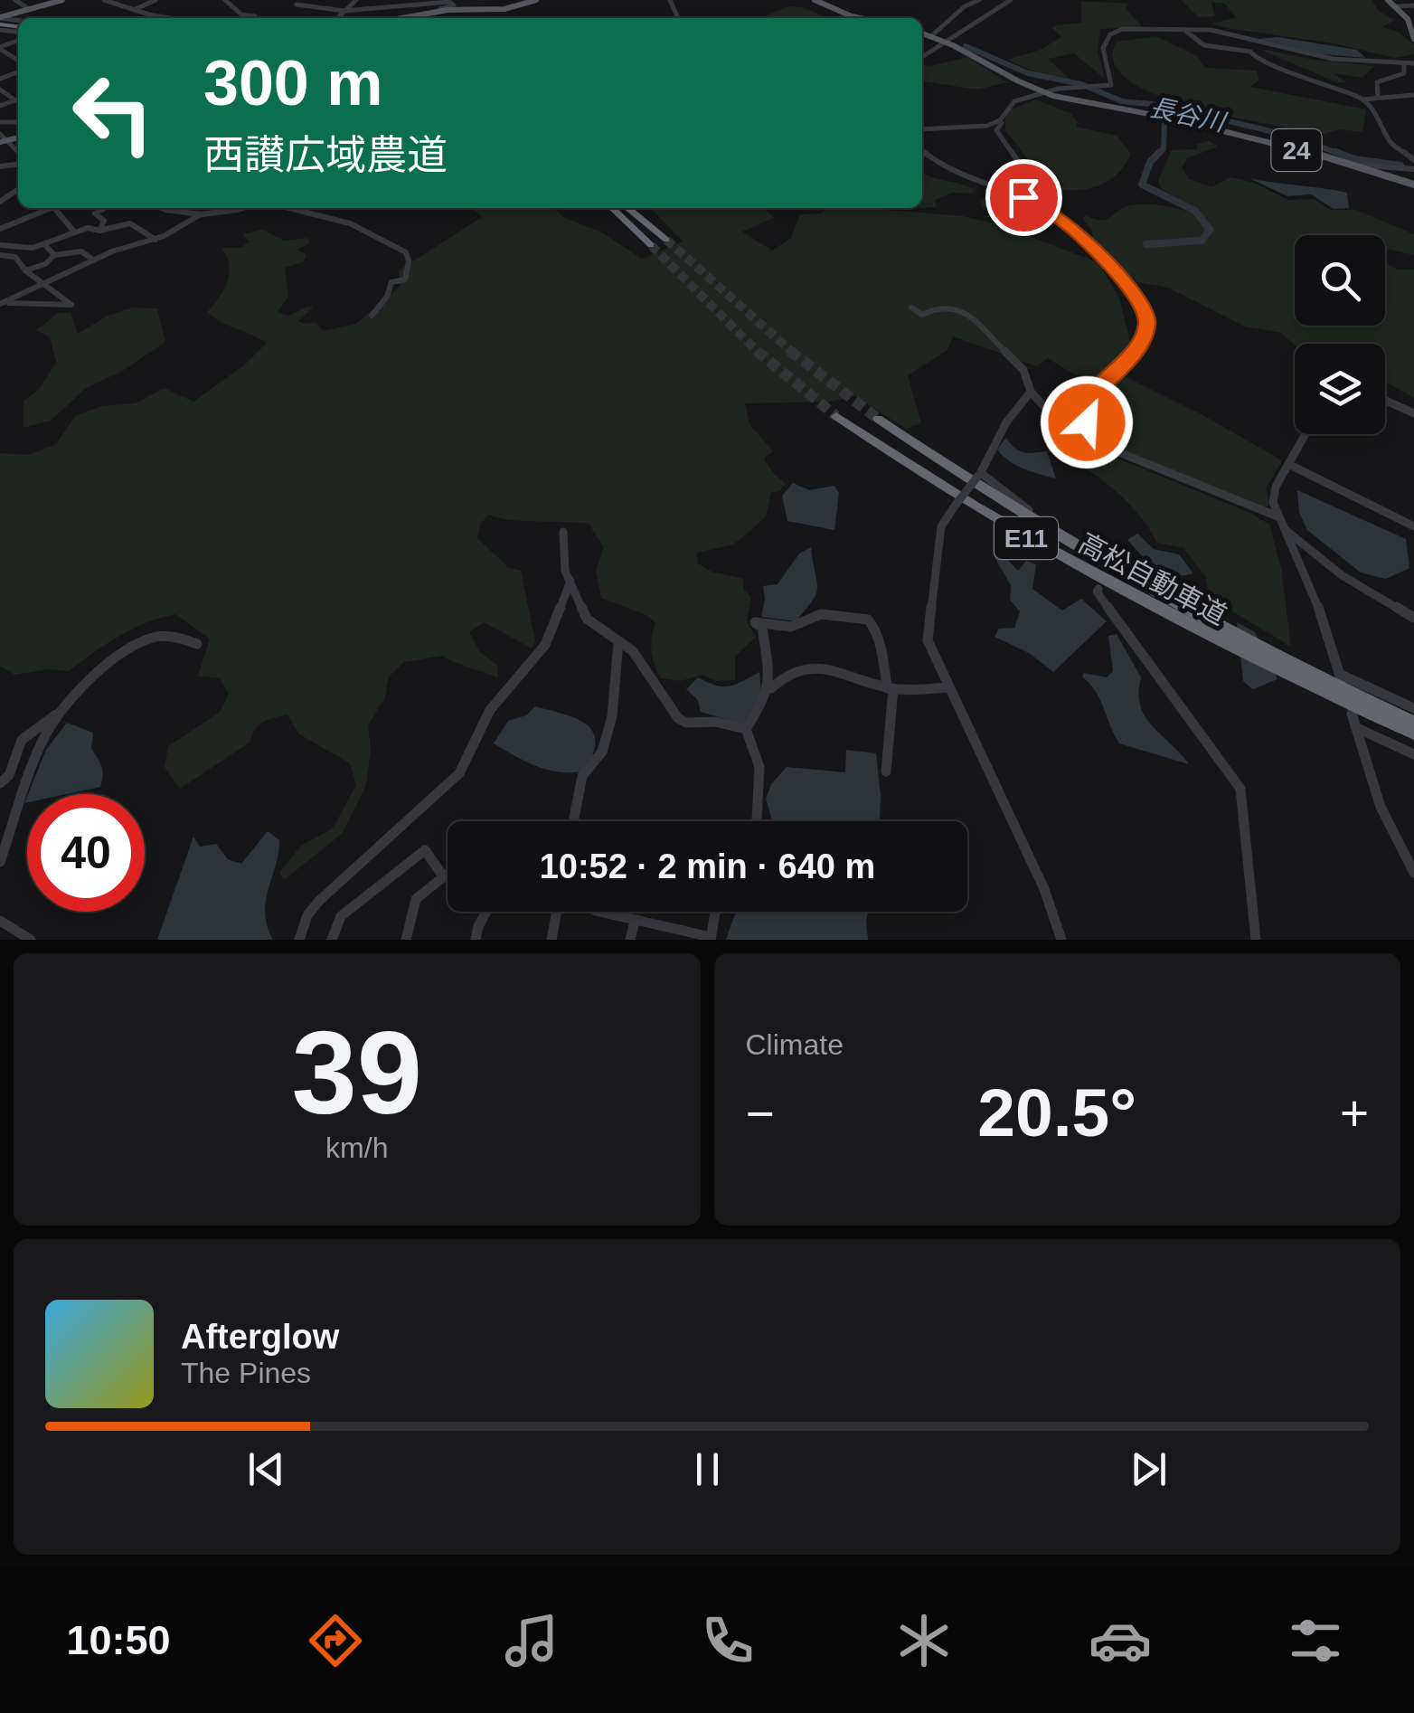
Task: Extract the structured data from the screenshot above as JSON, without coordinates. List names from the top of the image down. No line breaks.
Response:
{"streets":{"highway":["E11","高松自動車道"],"main road":["24"]},"water":["長谷川"],"page":{"turn":["300 m","西讃広域農道"],"limit":"40","trip":"10:52 · 2 min · 640 m","tile":[["39","km/h"],"Climate"],"heat":["−","20.5°","+"],"song":["Afterglow","The Pines"],"tabs":"10:50"}}
